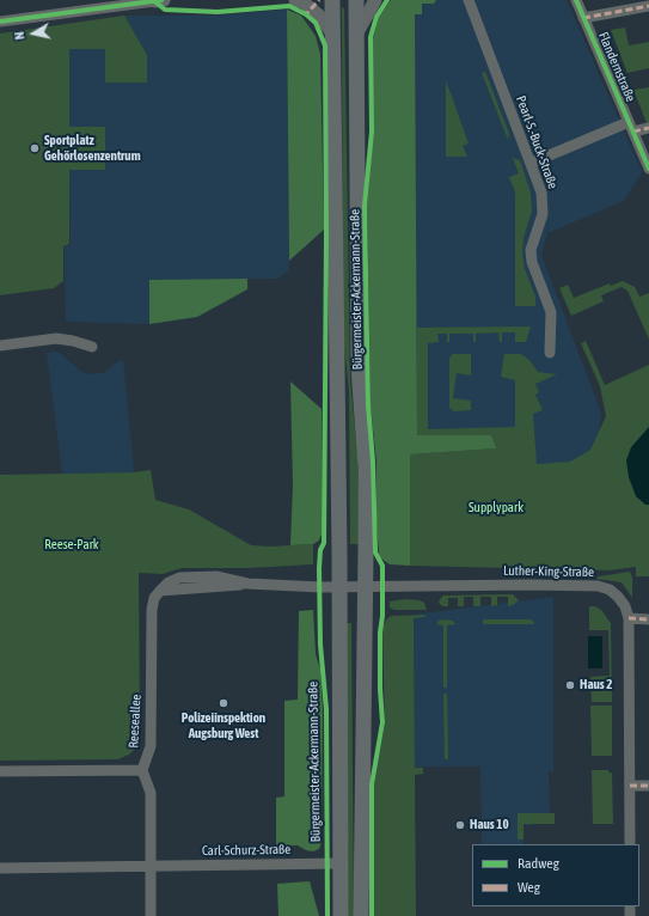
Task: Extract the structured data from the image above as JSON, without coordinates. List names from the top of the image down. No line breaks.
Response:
{"streets":{"main road":["Bürgermeister-Ackermann-Straße"],"street":["Flandernstraße","Pearl-S.-Buck-Straße","Luther-King-Straße","Reeseallee","Carl-Schurz-Straße"]},"crossings":[["Bürgermeister-Ackermann-Straße","Luther-King-Straße"],["Bürgermeister-Ackermann-Straße","Reeseallee"],["Bürgermeister-Ackermann-Straße","Carl-Schurz-Straße"],["Luther-King-Straße","Reeseallee"]],"parks":["Supplypark","Reese-Park"],"places":["Sportplatz Gehörlosenzentrum","Haus 2","Polizeiinspektion Augsburg West","Haus 10"],"legend":["Radweg","Weg"],"north":"left"}
